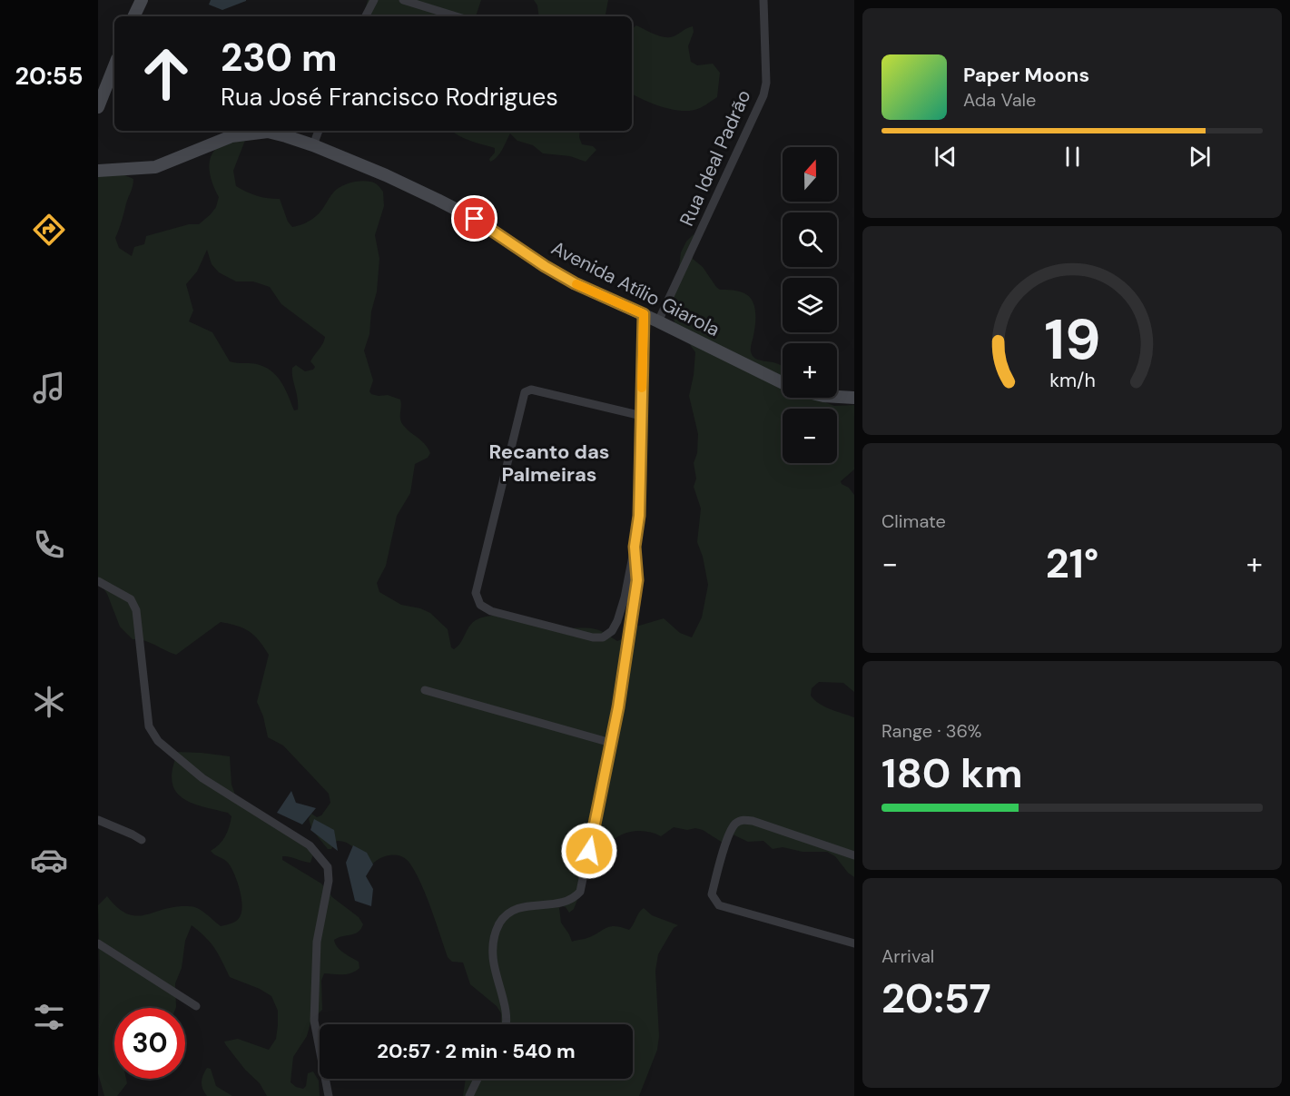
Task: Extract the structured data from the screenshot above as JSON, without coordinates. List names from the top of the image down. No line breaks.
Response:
{"streets":{"street":["Rua Ideal Padrão","Avenida Atílio Giarola"]},"crossings":[["Rua Ideal Padrão","Avenida Atílio Giarola"]],"districts":["Recanto das Palmeiras"],"north":"top","page":{"tabs":"20:55","turn":["230 m","Rua José Francisco Rodrigues"],"song":["Paper Moons","Ada Vale"],"map_buttons":["+","−"],"tile":["Climate",["Range · 36%","180 km"],["Arrival","20:57"]],"heat":["−","21°","+"],"limit":"30","trip":"20:57 · 2 min · 540 m","gauge":["19","km/h"]}}
